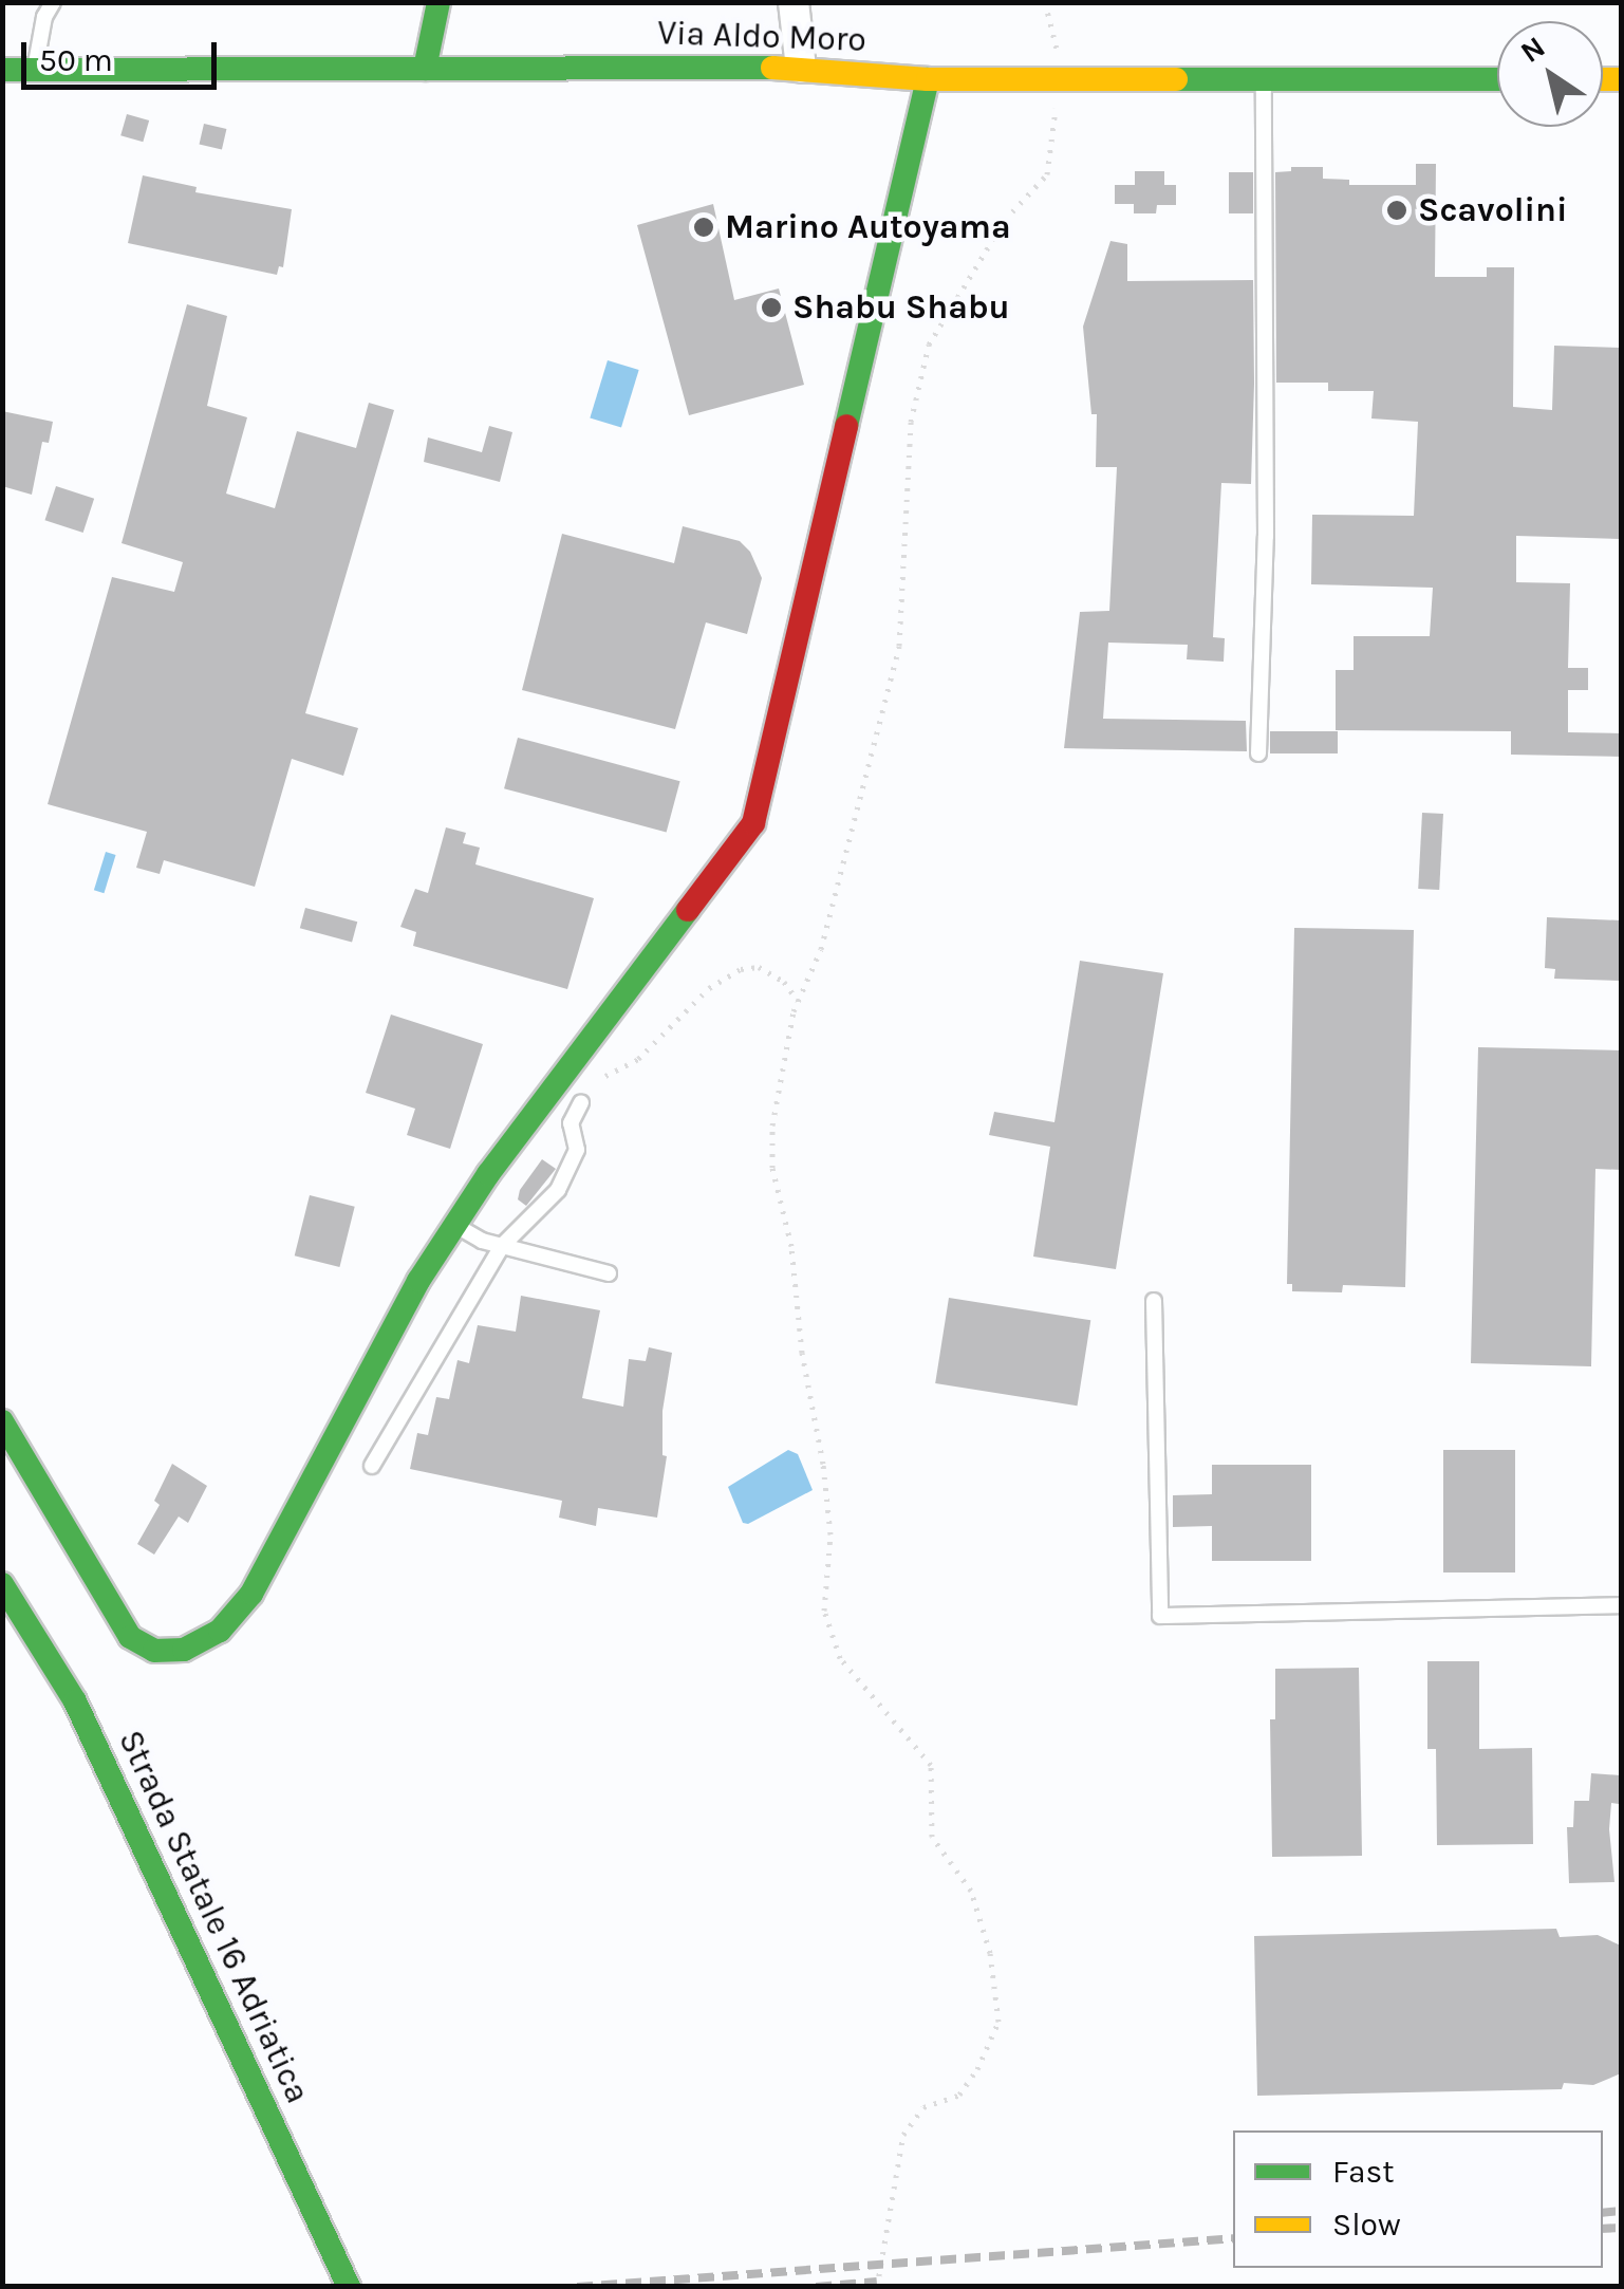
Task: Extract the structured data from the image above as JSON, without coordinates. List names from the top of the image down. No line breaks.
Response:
{"streets":{"main road":["Via Aldo Moro","Strada Statale 16 Adriatica"]},"places":["Scavolini","Marino Autoyama","Shabu Shabu"],"legend":["Fast","Slow"],"scale_bar":"50 m","north":"top left"}
